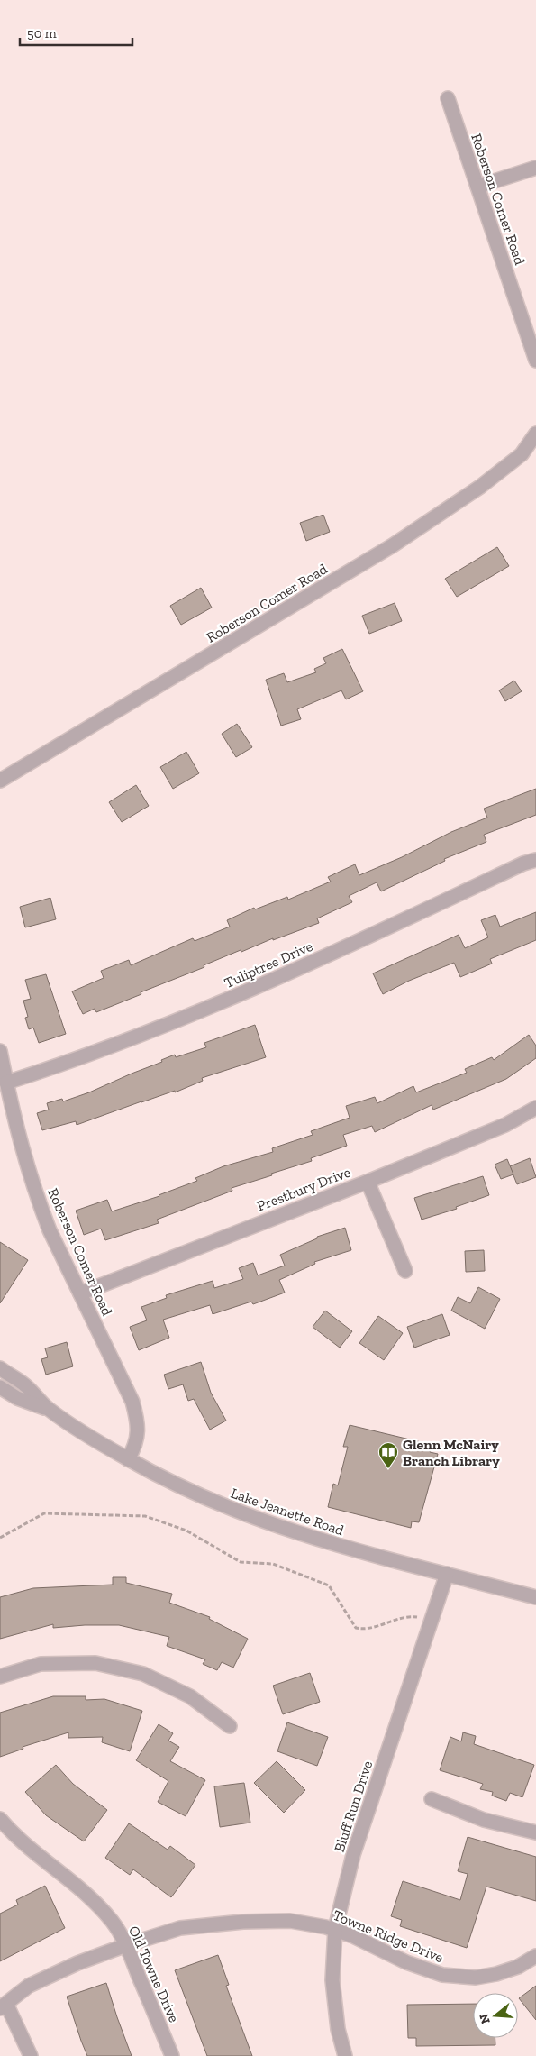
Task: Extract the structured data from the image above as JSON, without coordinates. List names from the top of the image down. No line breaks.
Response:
{"streets":{"street":["Roberson Comer Road","Tuliptree Drive","Prestbury Drive","Lake Jeanette Road","Bluff Run Drive","Towne Ridge Drive","Old Towne Drive"]},"crossings":[["Roberson Comer Road","Tuliptree Drive"],["Roberson Comer Road","Prestbury Drive"],["Roberson Comer Road","Lake Jeanette Road"],["Lake Jeanette Road","Bluff Run Drive"],["Bluff Run Drive","Towne Ridge Drive"],["Towne Ridge Drive","Old Towne Drive"]],"places":{"library":["Glenn McNairy Branch Library"]},"scale_bar":"50 m","north":"left"}
